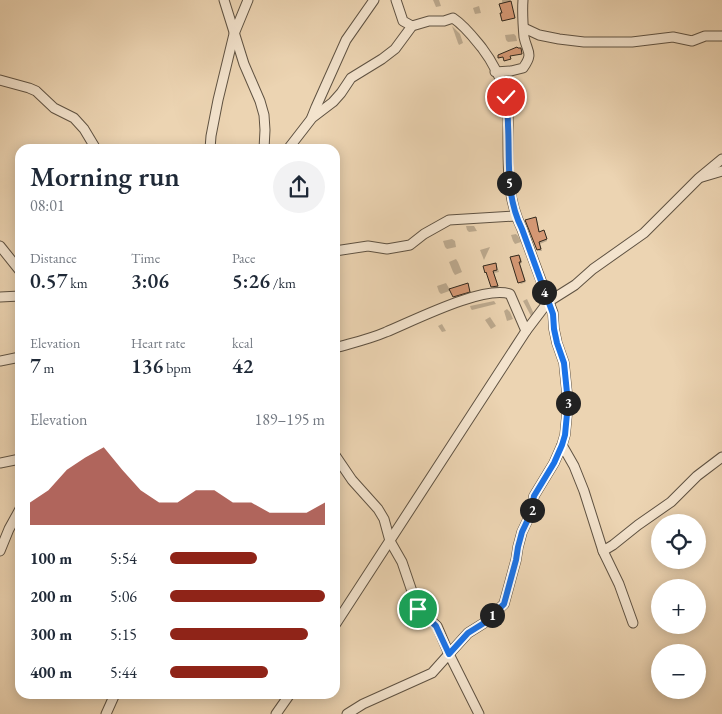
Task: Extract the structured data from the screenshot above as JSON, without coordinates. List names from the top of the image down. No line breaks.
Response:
{"page":{"heading":["Morning run","08:01"],"pins":["5","4","3","2","1"],"stats":[["Distance","0.57 km"],["Time","3:06"],["Pace","5:26 /km"],["Elevation","7 m"],["Heart rate","136 bpm"],["kcal","42"]],"chart":["Elevation","189–195 m"],"map_buttons":["+","−"],"list":[{"name":"100 m","note":"5:54"},{"name":"200 m","note":"5:06"},{"name":"300 m","note":"5:15"},{"name":"400 m","note":"5:44"}]}}
